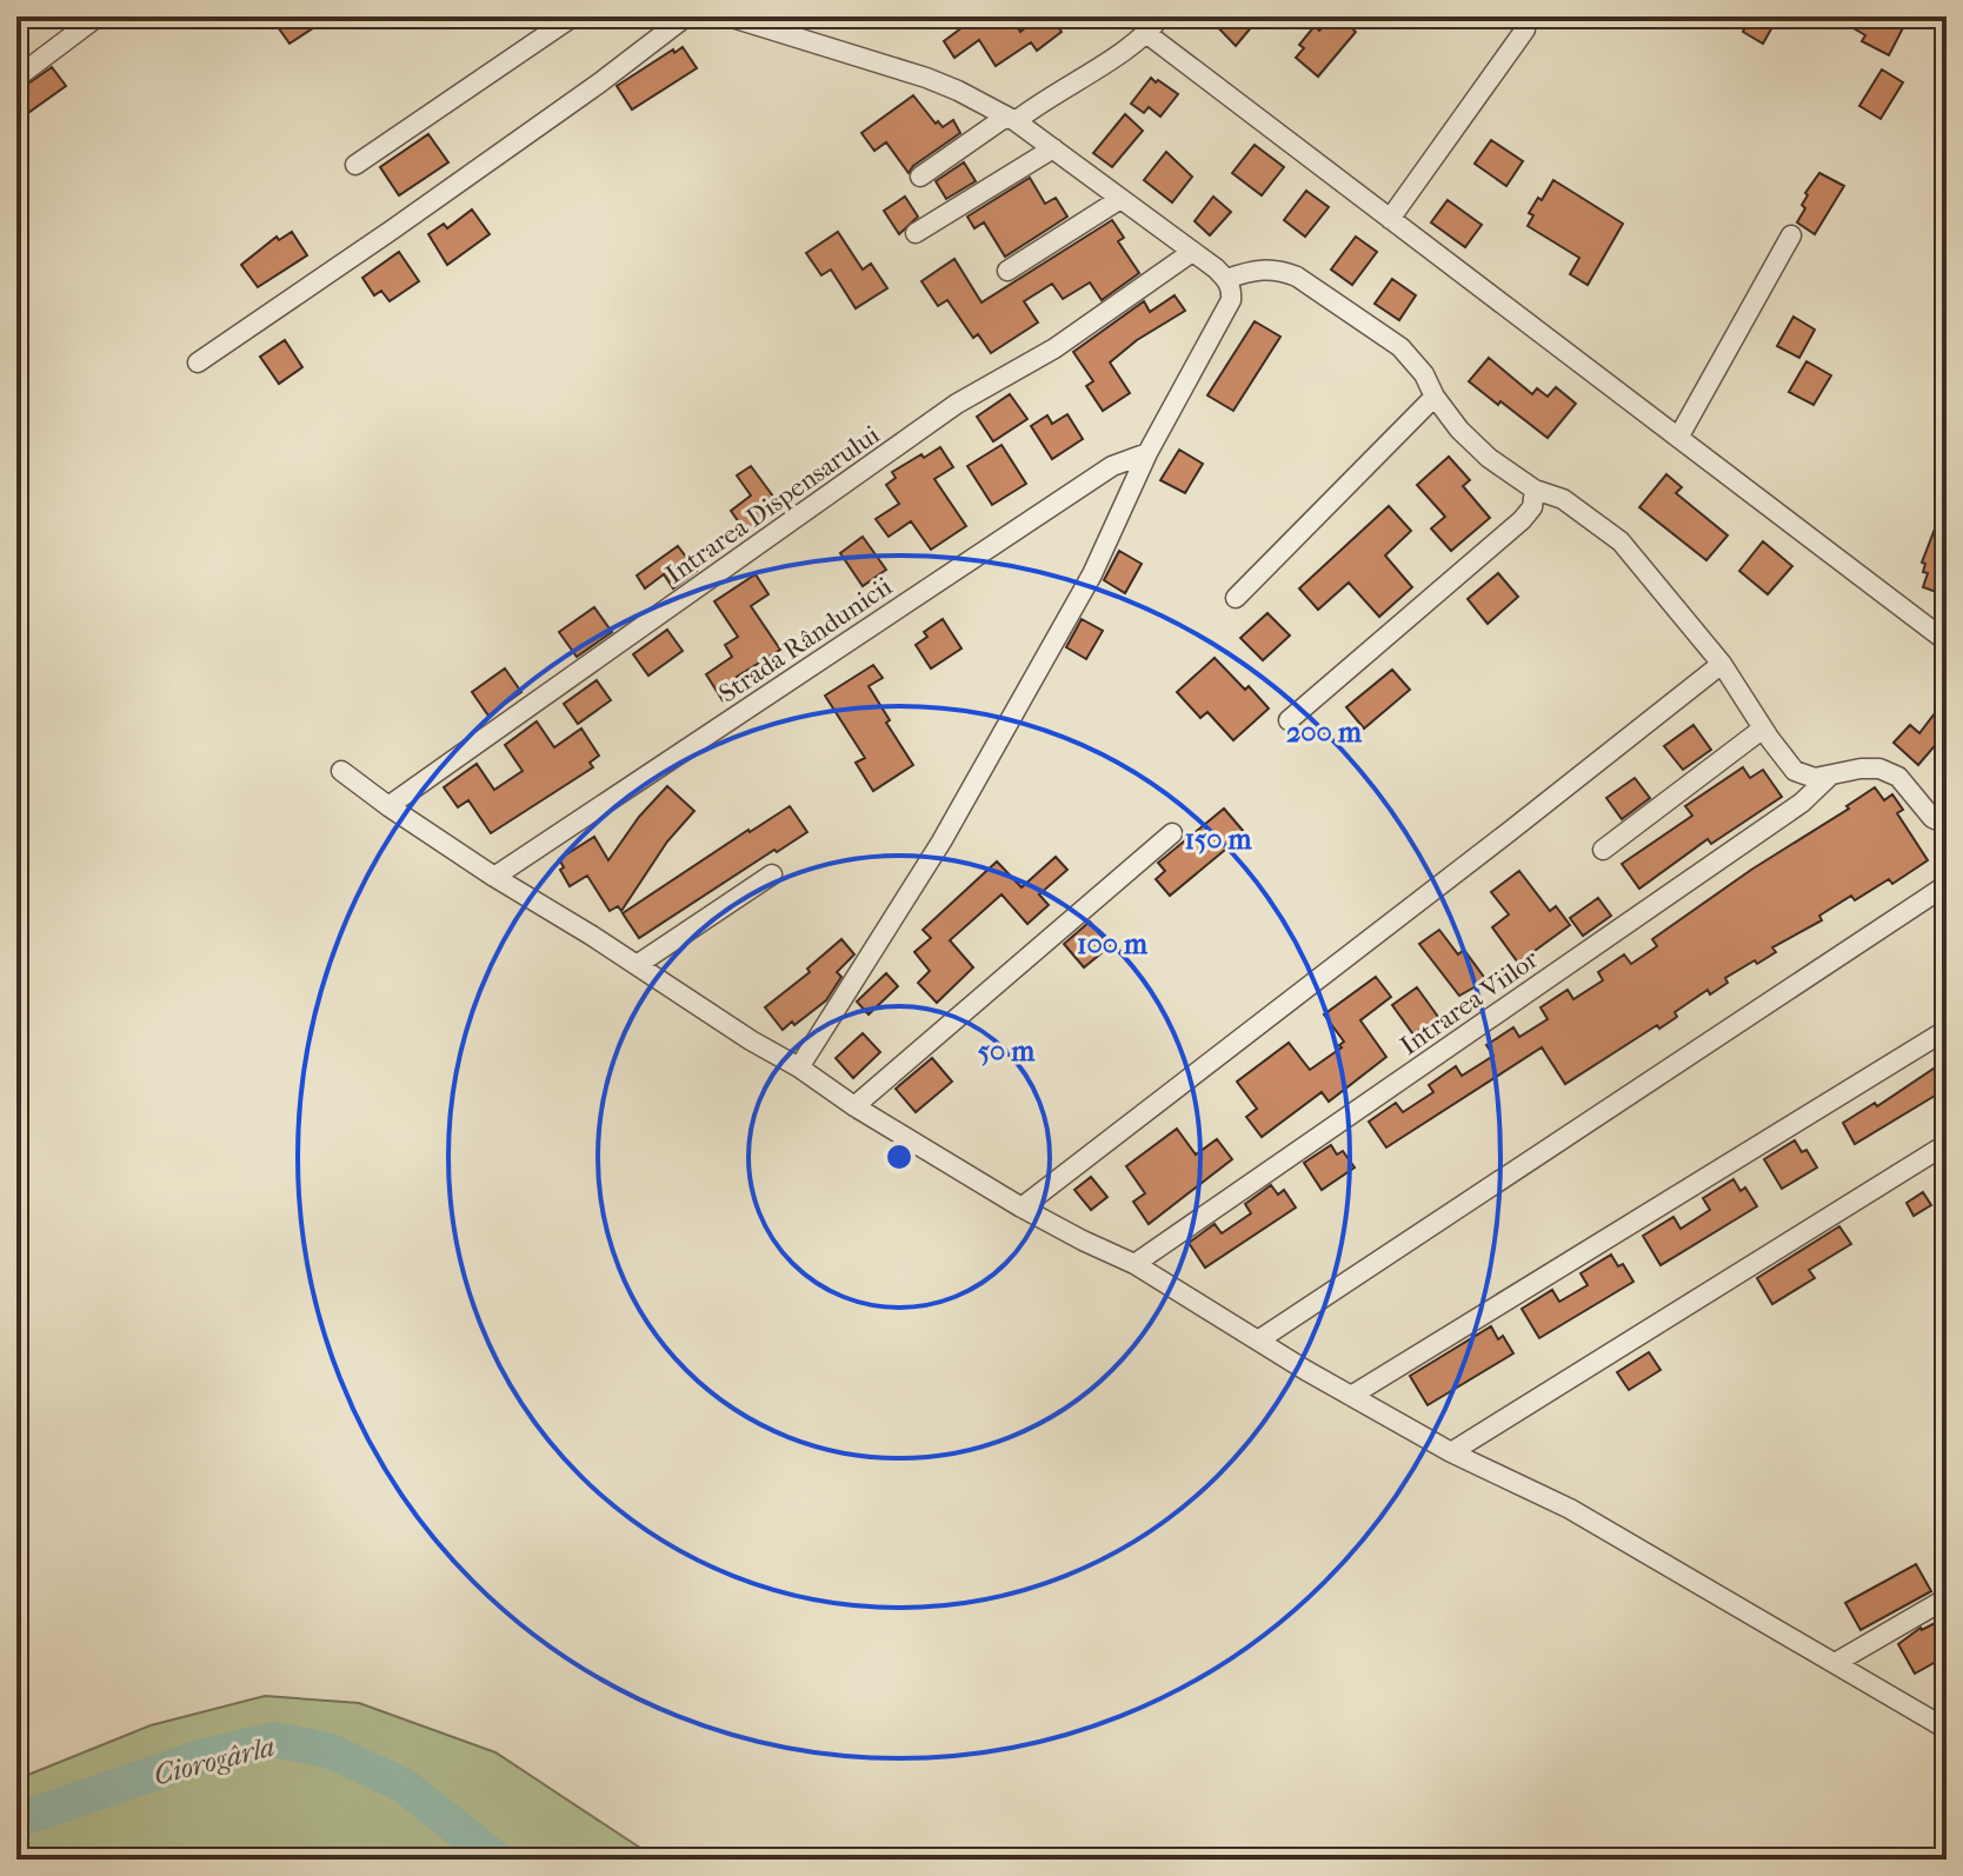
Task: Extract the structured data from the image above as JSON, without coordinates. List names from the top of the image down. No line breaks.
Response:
{"streets":{"street":["Intrarea Dispensarului","Strada Rândunicii","Intrarea Viilor"]},"water":["Ciorogârla"],"rings":["200 m","150 m","100 m","50 m"]}
